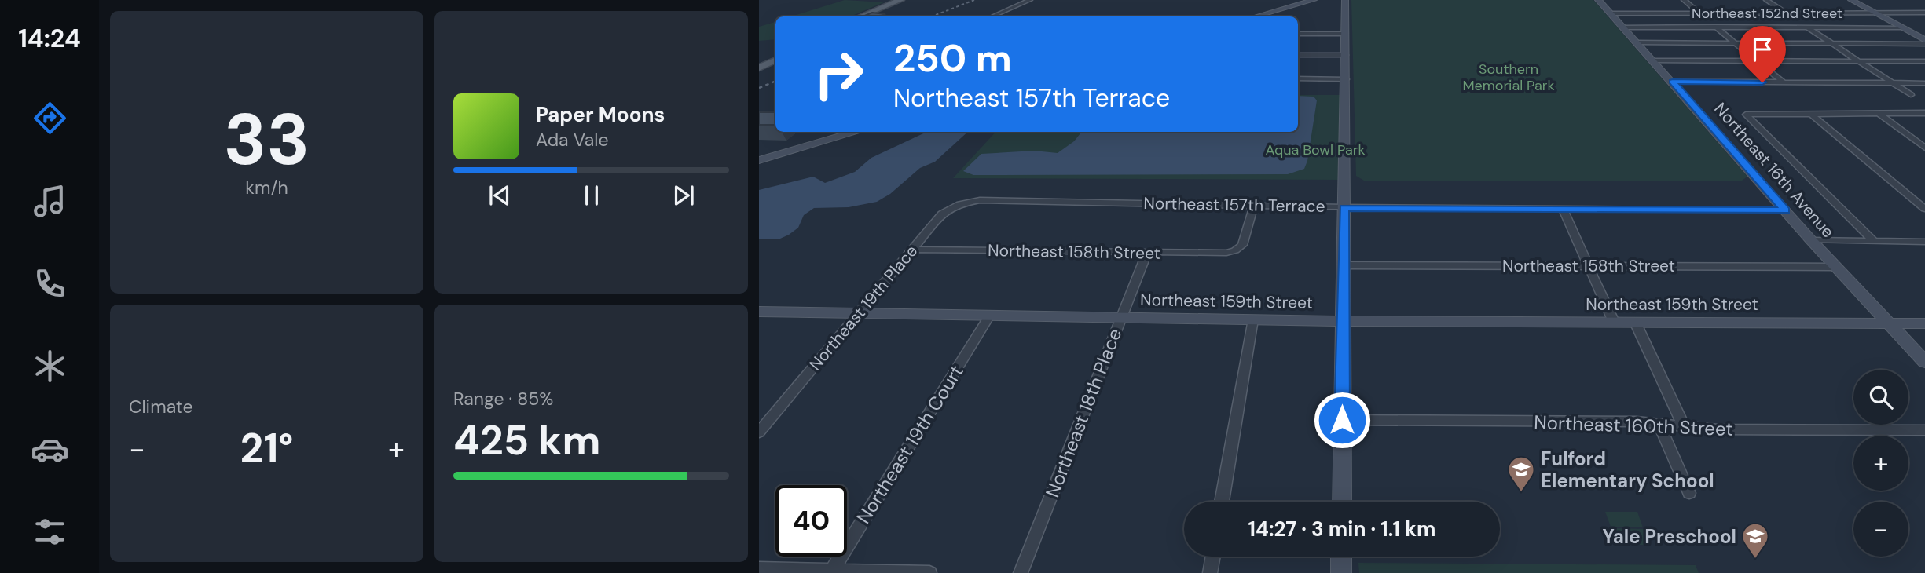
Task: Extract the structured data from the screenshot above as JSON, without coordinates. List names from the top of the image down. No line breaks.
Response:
{"streets":{"street":["Northeast 152nd Street","Northeast 16th Avenue","Northeast 157th Terrace","Northeast 158th Street","Northeast 159th Street","Northeast 19th Place","Northeast 18th Place","Northeast 160th Street","Northeast 19th Court"]},"crossings":[["Northeast 152nd Street","Northeast 16th Avenue"],["Northeast 16th Avenue","Northeast 157th Terrace"],["Northeast 16th Avenue","Northeast 158th Street"],["Northeast 16th Avenue","Northeast 159th Street"],["Northeast 157th Terrace","Northeast 158th Street"],["Northeast 157th Terrace","Northeast 19th Place"],["Northeast 158th Street","Northeast 19th Place"],["Northeast 158th Street","Northeast 18th Place"],["Northeast 159th Street","Northeast 19th Place"],["Northeast 159th Street","Northeast 18th Place"],["Northeast 159th Street","Northeast 19th Court"]],"parks":["Southern Memorial Park","Aqua Bowl Park"],"places":{"school or university":["Fulford Elementary School","Yale Preschool"]},"page":{"tabs":"14:24","tile":[["33","km/h"],"Climate",["Range · 85%","425 km"]],"turn":["250 m","Northeast 157th Terrace"],"song":["Paper Moons","Ada Vale"],"map_buttons":["+","−"],"heat":["−","21°","+"],"limit":"40","trip":"14:27 · 3 min · 1.1 km"}}
